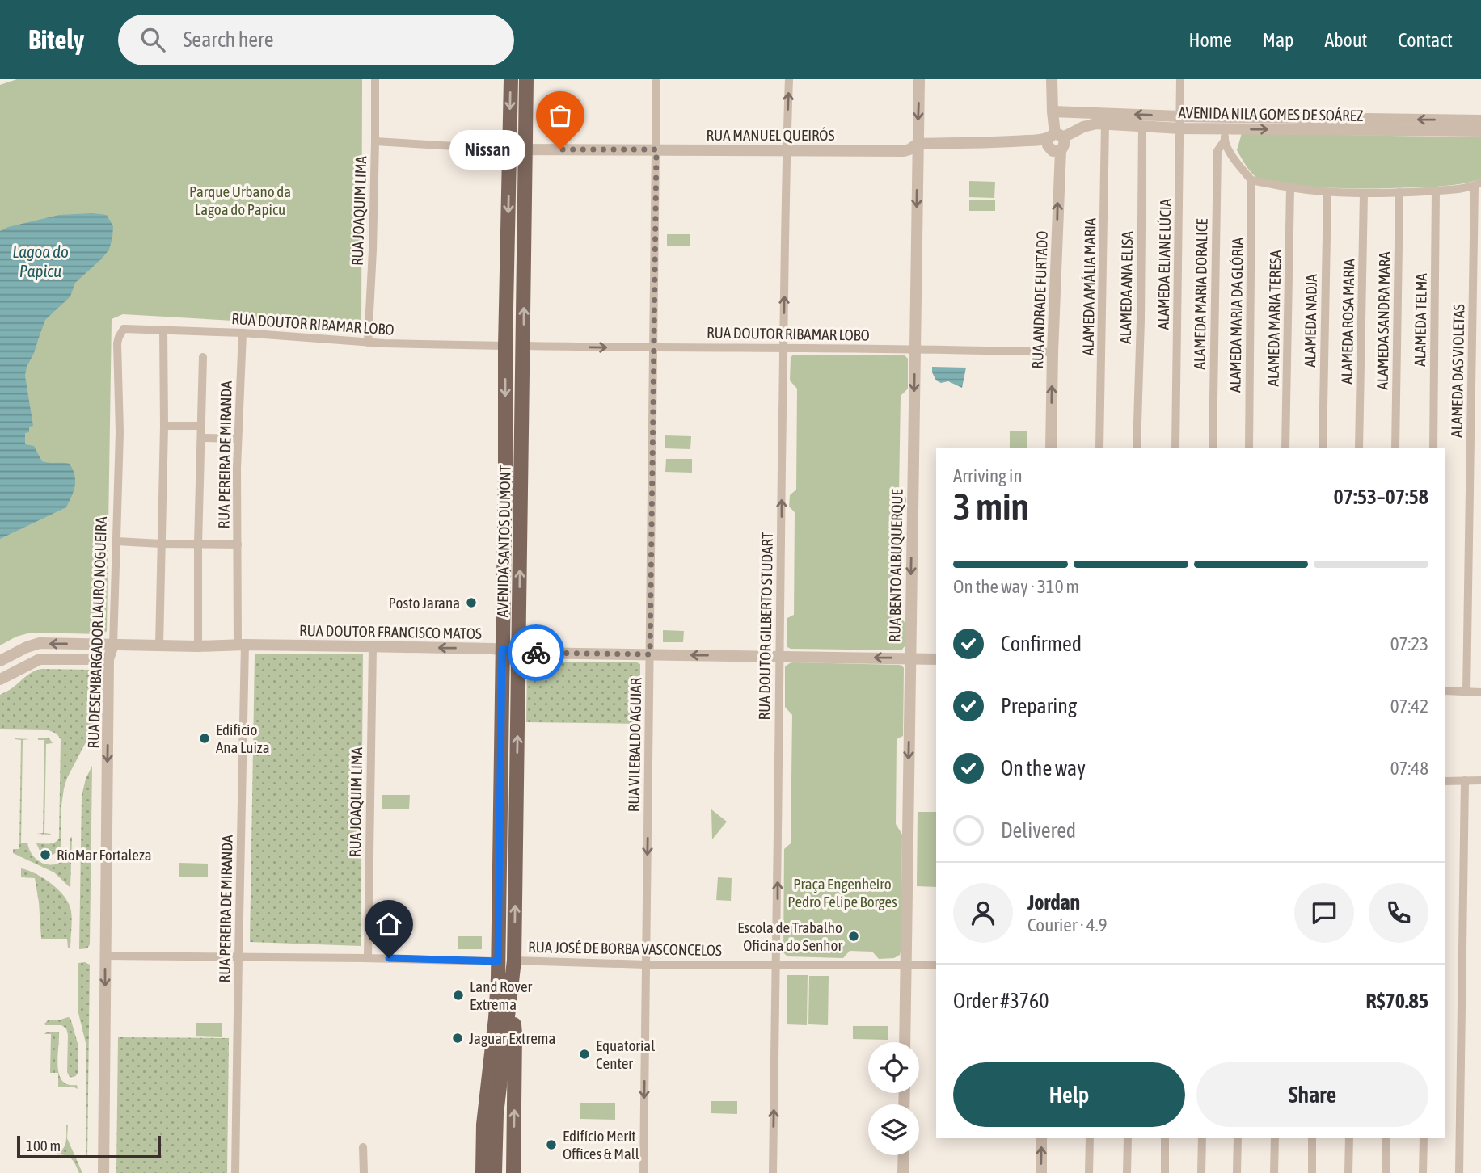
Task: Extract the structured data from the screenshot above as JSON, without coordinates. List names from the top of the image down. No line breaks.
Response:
{"streets":{"main road":["AVENIDA SANTOS DUMONT"],"street":["AVENIDA NILA GOMES DE SOÁREZ","RUA MANUEL QUEIRÓS","RUA JOAQUIM LIMA","ALAMEDA ELIANE LÚCIA","ALAMEDA AMÁLIA MARIA","ALAMEDA ANA ELISA","ALAMEDA MARIA DORALICE","RUA ANDRADE FURTADO","ALAMEDA MARIA DA GLÓRIA","ALAMEDA MARIA TERESA","ALAMEDA TELMA","ALAMEDA NADJA","ALAMEDA SANDRA MARA","ALAMEDA ROSA MARIA","RUA DOUTOR RIBAMAR LOBO","ALAMEDA DAS VIOLETAS","RUA PEREIRA DE MIRANDA","RUA BENTO ALBUQUERQUE","RUA DOUTOR GILBERTO STUDART","RUA DOUTOR FRANCISCO MATOS","RUA DESEMBARGADOR LAURO NOGUEIRA","RUA VILEBALDO AGUIAR","RUA JOSÉ DE BORBA VASCONCELOS"]},"crossings":[["AVENIDA NILA GOMES DE SOÁREZ","RUA MANUEL QUEIRÓS"],["AVENIDA NILA GOMES DE SOÁREZ","ALAMEDA ELIANE LÚCIA"],["AVENIDA NILA GOMES DE SOÁREZ","ALAMEDA AMÁLIA MARIA"],["AVENIDA NILA GOMES DE SOÁREZ","ALAMEDA ANA ELISA"],["AVENIDA NILA GOMES DE SOÁREZ","ALAMEDA MARIA DORALICE"],["AVENIDA NILA GOMES DE SOÁREZ","RUA ANDRADE FURTADO"],["RUA MANUEL QUEIRÓS","RUA ANDRADE FURTADO"],["RUA MANUEL QUEIRÓS","AVENIDA SANTOS DUMONT"],["RUA MANUEL QUEIRÓS","RUA BENTO ALBUQUERQUE"],["RUA MANUEL QUEIRÓS","RUA DOUTOR GILBERTO STUDART"],["RUA MANUEL QUEIRÓS","RUA VILEBALDO AGUIAR"],["RUA JOAQUIM LIMA","RUA DOUTOR RIBAMAR LOBO"],["RUA JOAQUIM LIMA","RUA DOUTOR FRANCISCO MATOS"],["RUA ANDRADE FURTADO","RUA DOUTOR RIBAMAR LOBO"],["RUA DOUTOR RIBAMAR LOBO","RUA PEREIRA DE MIRANDA"],["RUA DOUTOR RIBAMAR LOBO","AVENIDA SANTOS DUMONT"],["RUA DOUTOR RIBAMAR LOBO","RUA BENTO ALBUQUERQUE"],["RUA DOUTOR RIBAMAR LOBO","RUA DOUTOR GILBERTO STUDART"],["RUA DOUTOR RIBAMAR LOBO","RUA DESEMBARGADOR LAURO NOGUEIRA"],["RUA DOUTOR RIBAMAR LOBO","RUA VILEBALDO AGUIAR"],["RUA PEREIRA DE MIRANDA","RUA DOUTOR FRANCISCO MATOS"],["AVENIDA SANTOS DUMONT","RUA DOUTOR FRANCISCO MATOS"],["AVENIDA SANTOS DUMONT","RUA JOSÉ DE BORBA VASCONCELOS"],["RUA BENTO ALBUQUERQUE","RUA DOUTOR FRANCISCO MATOS"],["RUA BENTO ALBUQUERQUE","RUA JOSÉ DE BORBA VASCONCELOS"],["RUA DOUTOR GILBERTO STUDART","RUA DOUTOR FRANCISCO MATOS"],["RUA DOUTOR GILBERTO STUDART","RUA JOSÉ DE BORBA VASCONCELOS"],["RUA DOUTOR FRANCISCO MATOS","RUA DESEMBARGADOR LAURO NOGUEIRA"],["RUA DOUTOR FRANCISCO MATOS","RUA VILEBALDO AGUIAR"],["RUA VILEBALDO AGUIAR","RUA JOSÉ DE BORBA VASCONCELOS"]],"one_way":["RUA ANDRADE FURTADO","RUA BENTO ALBUQUERQUE","RUA DOUTOR GILBERTO STUDART","RUA DOUTOR FRANCISCO MATOS","RUA DESEMBARGADOR LAURO NOGUEIRA","RUA VILEBALDO AGUIAR"],"water":["Lagoa do Papicu"],"parks":["Parque Urbano da Lagoa do Papicu","Praça Engenheiro Pedro Felipe Borges"],"places":["Nissan","Posto Jarana","Edifício Ana Luiza","RioMar Fortaleza","Escola de Trabalho Oficina do Senhor","Land Rover Extrema","Jaguar Extrema","Equatorial Center","Edifício Merit Offices & Mall"],"scale_bar":"100 m","page":{"header":"Bitely","search":"Search here","nav":["Home","Map","About","Contact"],"bubble":"Nissan","heading":["3 min","Arriving in","07:53–07:58"],"panel":["Jordan","Courier · 4.9","Order #3760","R$70.85"],"bar":"On the way · 310 m","list":[["Confirmed","07:23"],["Preparing","07:42"],["On the way","07:48"],"Delivered"],"buttons":["Help","Share"],"scale":"100 m"}}
